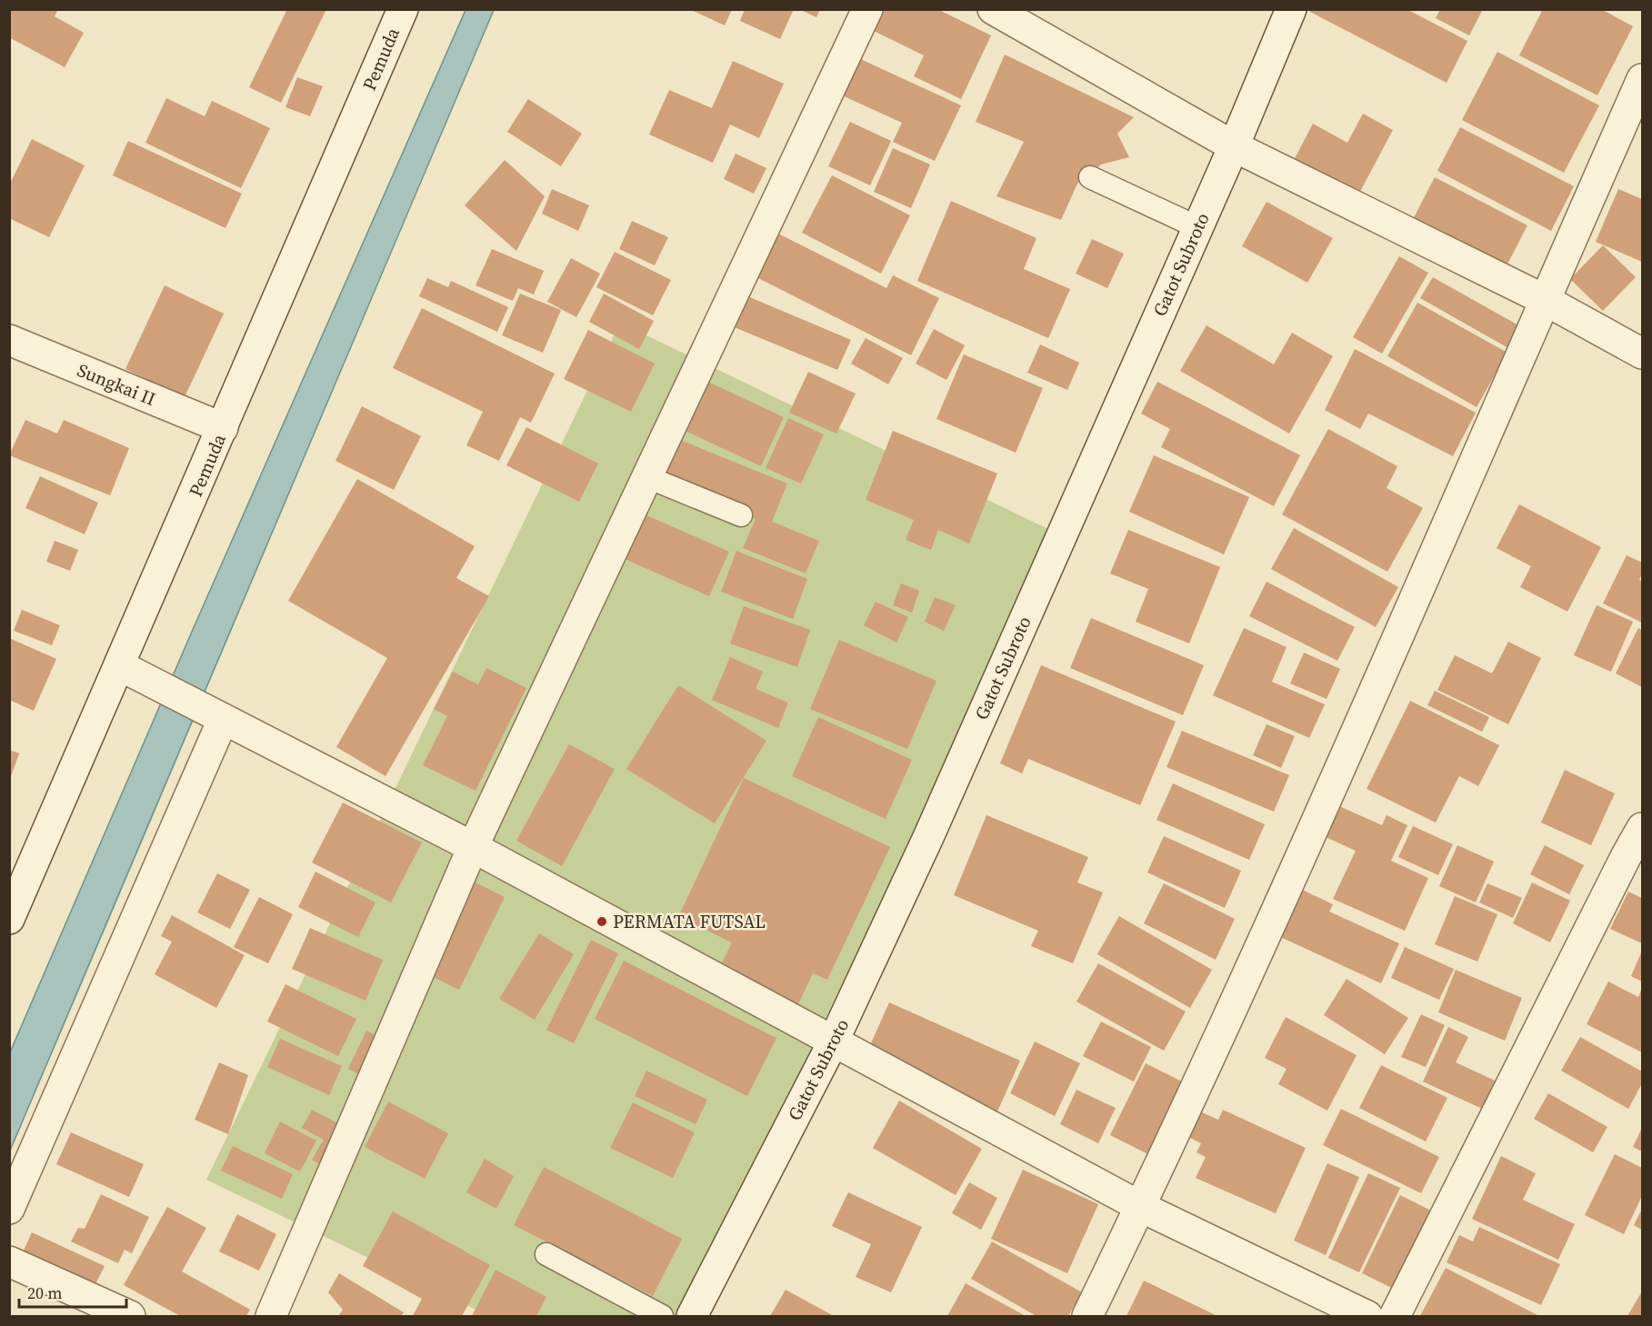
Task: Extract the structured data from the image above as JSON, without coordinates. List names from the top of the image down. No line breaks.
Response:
{"streets":{"street":["Pemuda","Gatot Subroto","Sungkai II"]},"crossings":[["Pemuda","Sungkai II"]],"places":["PERMATA FUTSAL"],"scale_bar":"20 m"}
